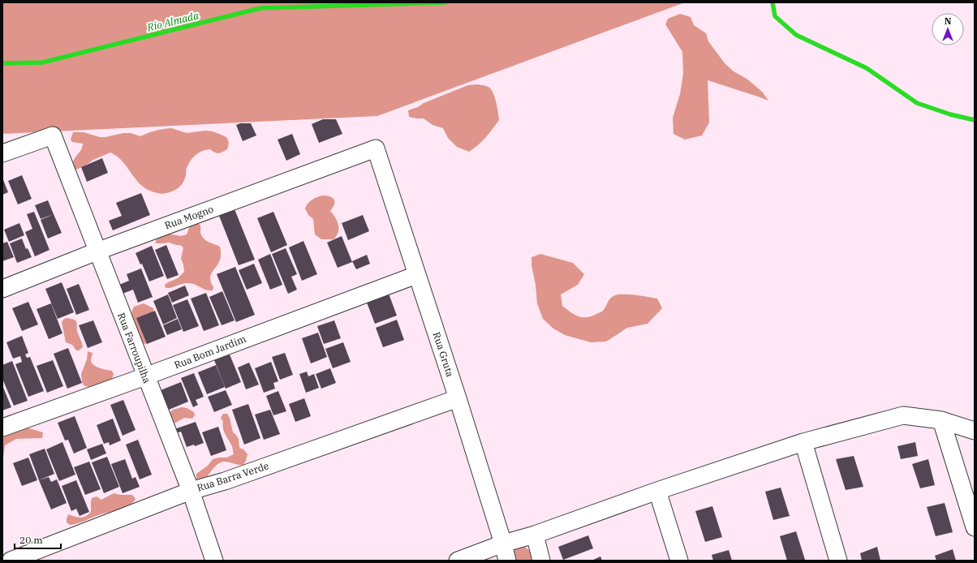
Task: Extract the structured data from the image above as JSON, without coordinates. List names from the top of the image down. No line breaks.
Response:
{"streets":{"street":["Rua Mogno","Rua Farroupilha","Rua Bom Jardim","Rua Gruta","Rua Barra Verde"]},"crossings":[["Rua Mogno","Rua Farroupilha"],["Rua Mogno","Rua Gruta"],["Rua Farroupilha","Rua Bom Jardim"],["Rua Farroupilha","Rua Barra Verde"],["Rua Bom Jardim","Rua Gruta"],["Rua Gruta","Rua Barra Verde"]],"water":["Río Almada"],"scale_bar":"20 m","north":"top"}
